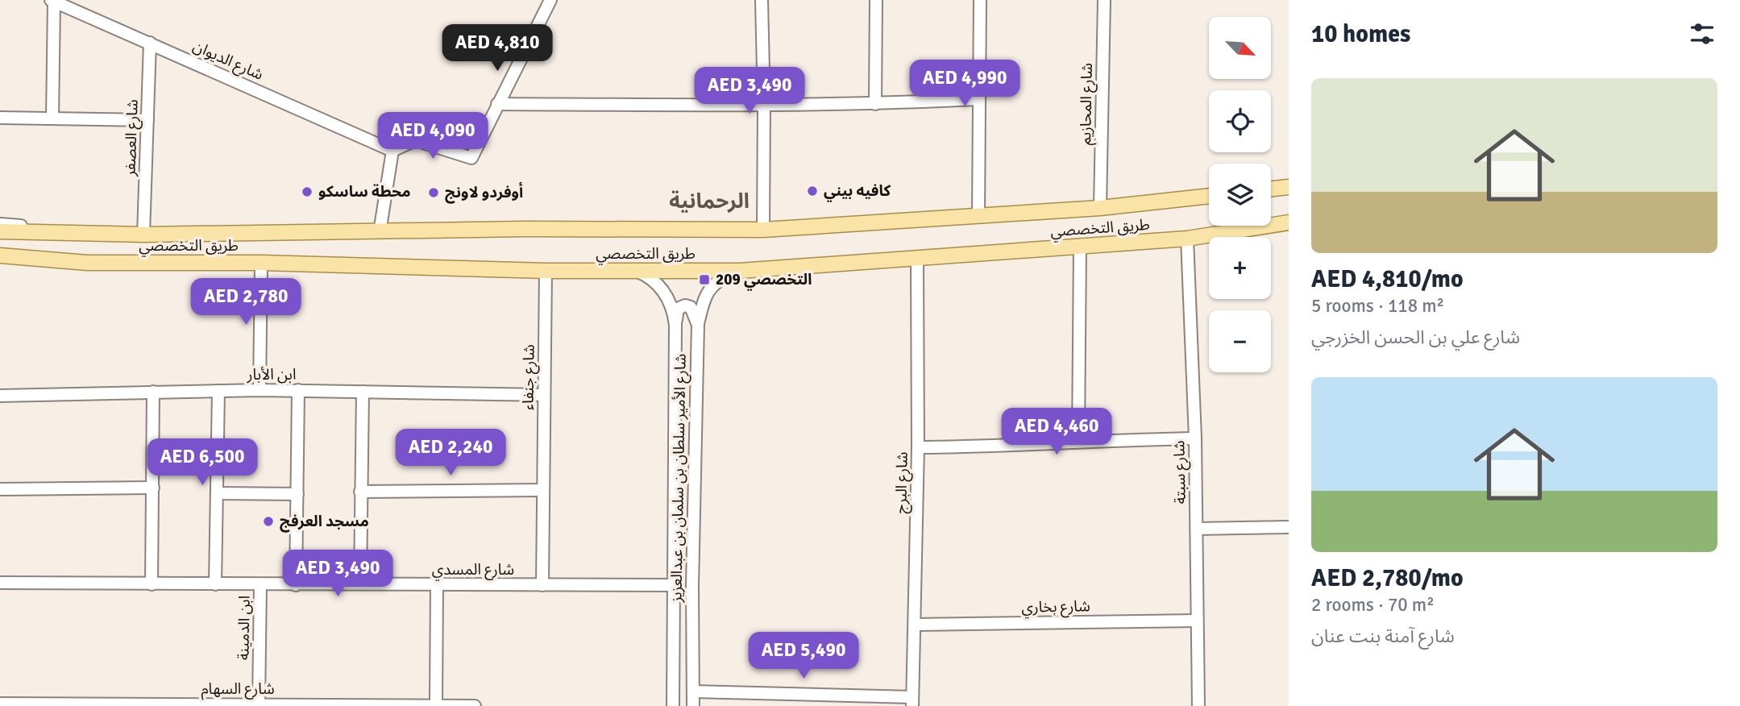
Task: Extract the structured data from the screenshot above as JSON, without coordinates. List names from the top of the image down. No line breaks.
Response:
{"streets":{"main road":["طريق التخصصي"],"street":["شارع الديوان","شارع المحازيم","شارع العصفر","ابن الأبار","شارع جنفاء","شارع سبتة","شارع الأمير سلطان بن سلمان بن عبدالعزيز","شارع البرج","شارع المسدي","شارع بخاري","ابن الدمينة","شارع السهام"]},"crossings":[["شارع الديوان","شارع العصفر"],["شارع المحازيم","طريق التخصصي"],["شارع العصفر","طريق التخصصي"],["طريق التخصصي","شارع جنفاء"],["طريق التخصصي","شارع سبتة"],["طريق التخصصي","شارع الأمير سلطان بن سلمان بن عبدالعزيز"],["طريق التخصصي","شارع البرج"],["ابن الأبار","شارع جنفاء"],["شارع جنفاء","شارع المسدي"],["شارع سبتة","شارع بخاري"],["شارع الأمير سلطان بن سلمان بن عبدالعزيز","شارع المسدي"],["شارع البرج","شارع بخاري"],["شارع المسدي","ابن الدمينة"],["ابن الدمينة","شارع السهام"]],"districts":["الرحمانية"],"places":{"other":["كافيه بيني","محطة ساسكو","أوفردو لاونج","مسجد العرفج"],"transit":["التخصصي 209"]},"north":"bottom right","page":{"heading":"10 homes","map_buttons":["+","−"],"price":["AED 4,810","AED 4,990","AED 3,490","AED 4,090","AED 2,780","AED 4,460","AED 2,240","AED 6,500","AED 3,490","AED 5,490"],"list":[{"name":"AED 4,810/mo","note":"5 rooms · 118 m² · شارع علي بن الحسن الخزرجي"},{"name":"AED 2,780/mo","note":"2 rooms · 70 m² · شارع آمنة بنت عنان"}]}}
